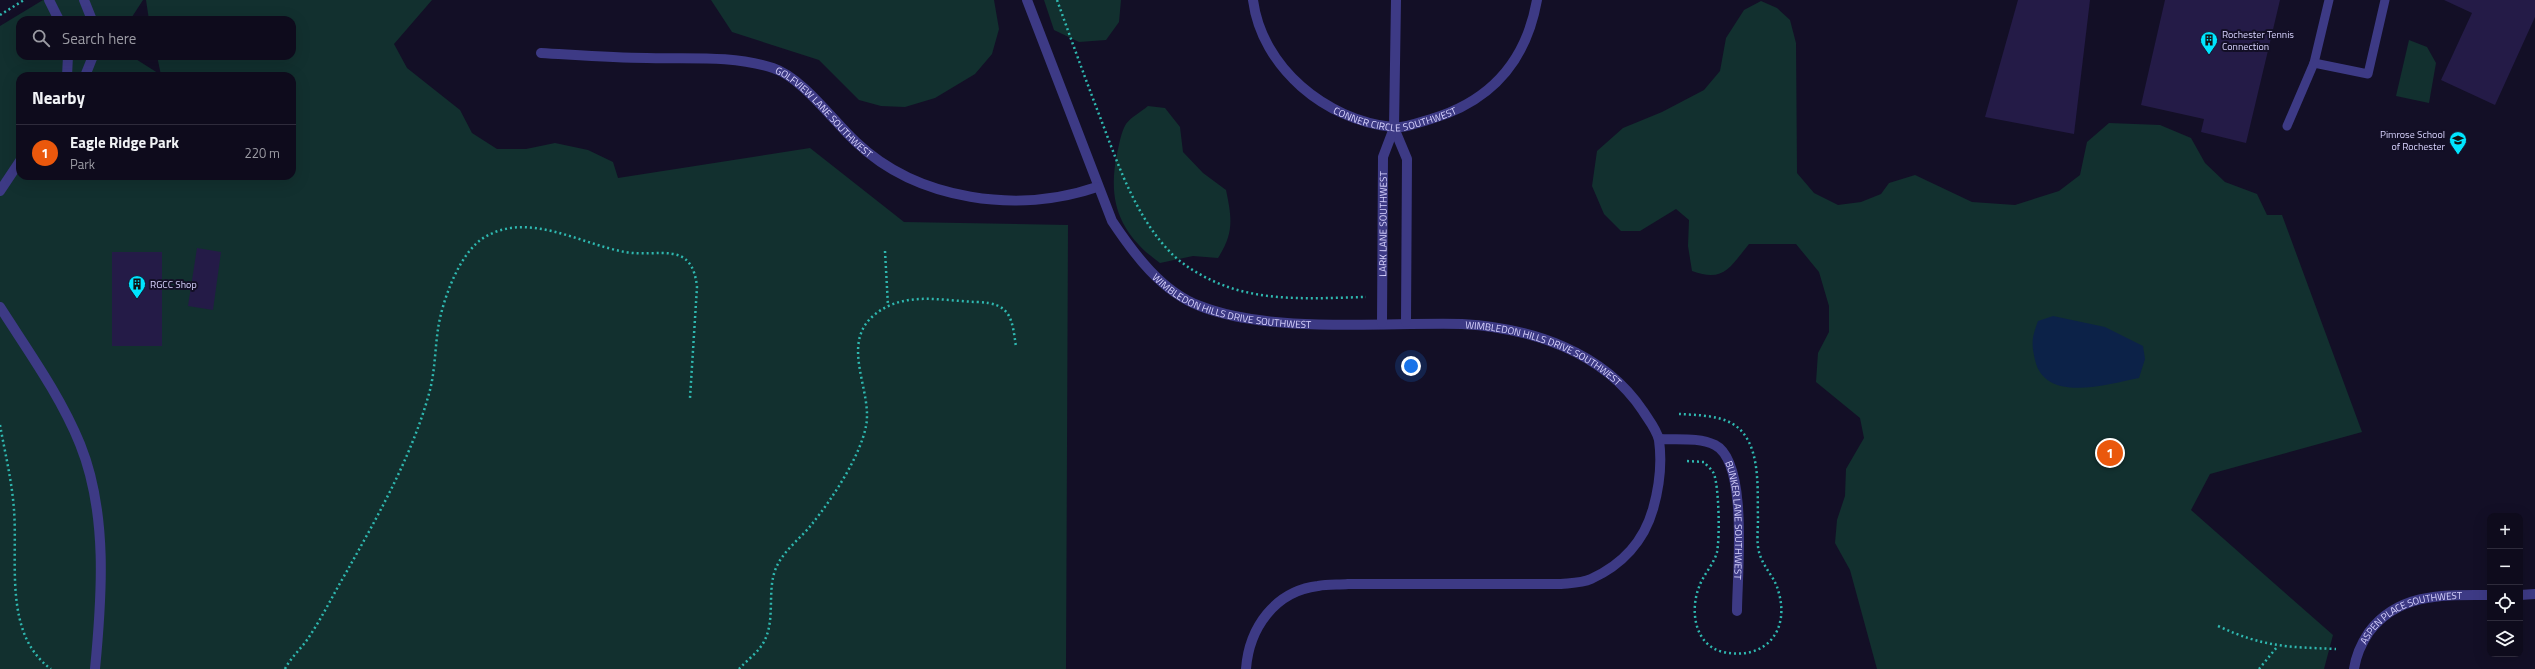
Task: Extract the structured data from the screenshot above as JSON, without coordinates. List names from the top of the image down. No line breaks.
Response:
{"streets":{"street":["CONNER CIRCLE SOUTHWEST","GOLFVIEW LANE SOUTHWEST","LARK LANE SOUTHWEST","WIMBLEDON HILLS DRIVE SOUTHWEST","BUNKER LANE SOUTHWEST","ASPEN PLACE SOUTHWEST"]},"crossings":[["CONNER CIRCLE SOUTHWEST","LARK LANE SOUTHWEST"],["GOLFVIEW LANE SOUTHWEST","WIMBLEDON HILLS DRIVE SOUTHWEST"],["LARK LANE SOUTHWEST","WIMBLEDON HILLS DRIVE SOUTHWEST"],["WIMBLEDON HILLS DRIVE SOUTHWEST","BUNKER LANE SOUTHWEST"]],"places":{"building":["Rochester Tennis Connection","RGCC Shop"],"school or university":["Pimrose School of Rochester"]},"page":{"search":"Search here","heading":"Nearby","list":[{"mark":"1","name":"Eagle Ridge Park","note":"Park","value":"220 m"}],"pins":"1","map_buttons":["+","−"]}}
